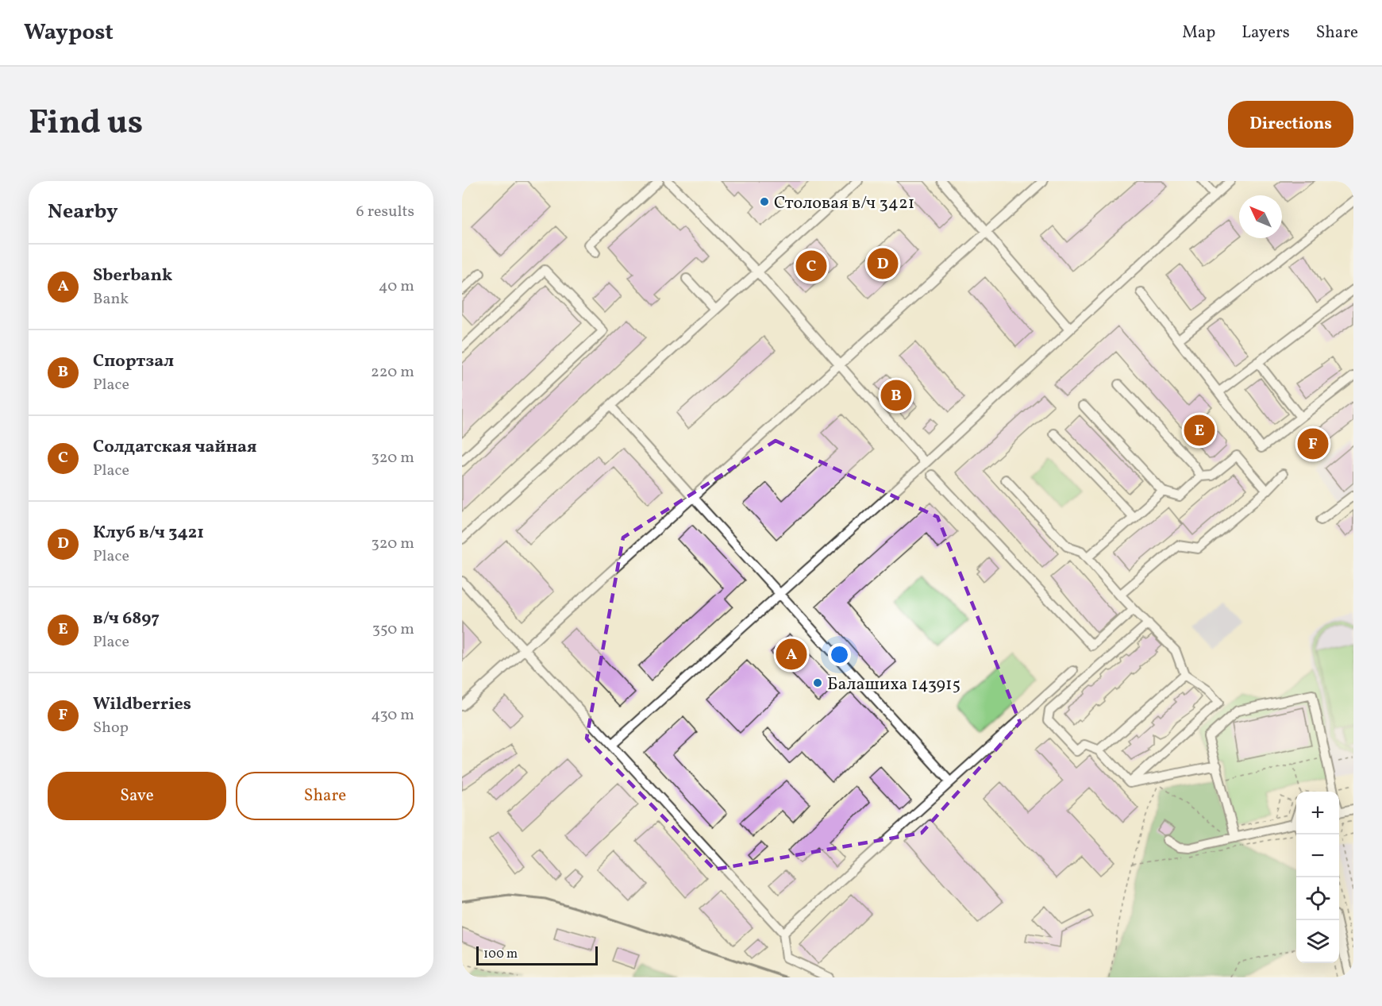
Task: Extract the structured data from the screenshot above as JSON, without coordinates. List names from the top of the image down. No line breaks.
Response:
{"places":["Столовая в/ч 3421","Балашиха 143915"],"scale_bar":"100 m","north":"top left","page":{"header":"Waypost","nav":["Map","Layers","Share"],"title":"Find us","buttons":["Directions",["Save","Share"]],"heading":["Nearby","6 results"],"list":[{"mark":"A","name":"Sberbank","note":"Bank","value":"40 m"},{"mark":"B","name":"Спортзал","note":"Place","value":"220 m"},{"mark":"C","name":"Солдатская чайная","note":"Place","value":"320 m"},{"mark":"D","name":"Клуб в/ч 3421","note":"Place","value":"320 m"},{"mark":"E","name":"в/ч 6897","note":"Place","value":"350 m"},{"mark":"F","name":"Wildberries","note":"Shop","value":"430 m"}],"pins":["D","C","B","E","F","A"],"map_buttons":["+","−"],"scale":"100 m"}}
